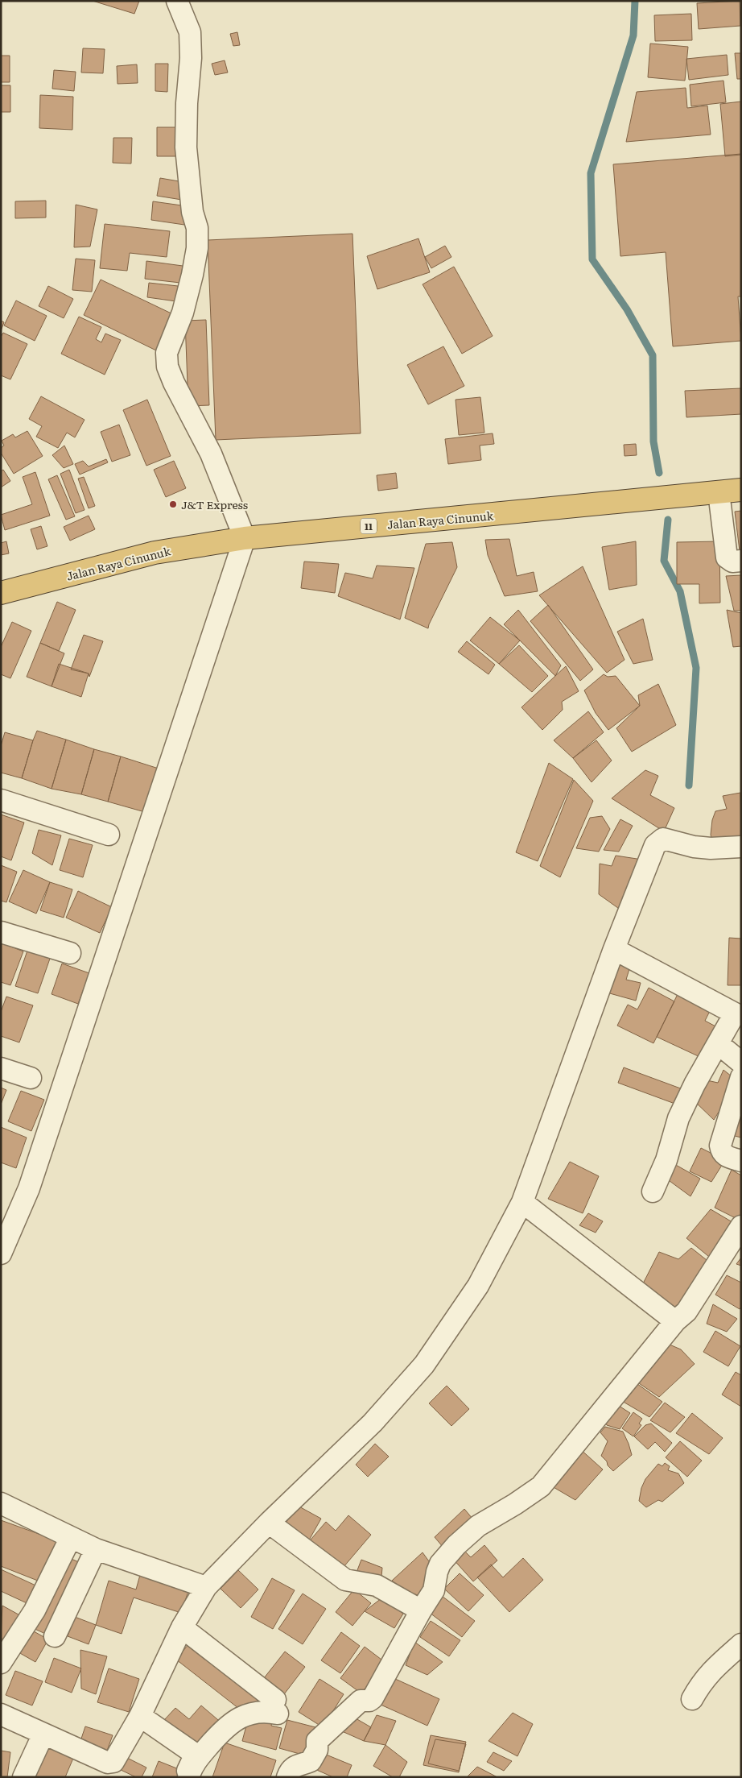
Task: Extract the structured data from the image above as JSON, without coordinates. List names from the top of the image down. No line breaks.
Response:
{"streets":{"highway":["Jalan Raya Cinunuk","11"]},"places":["J&T Express"]}
